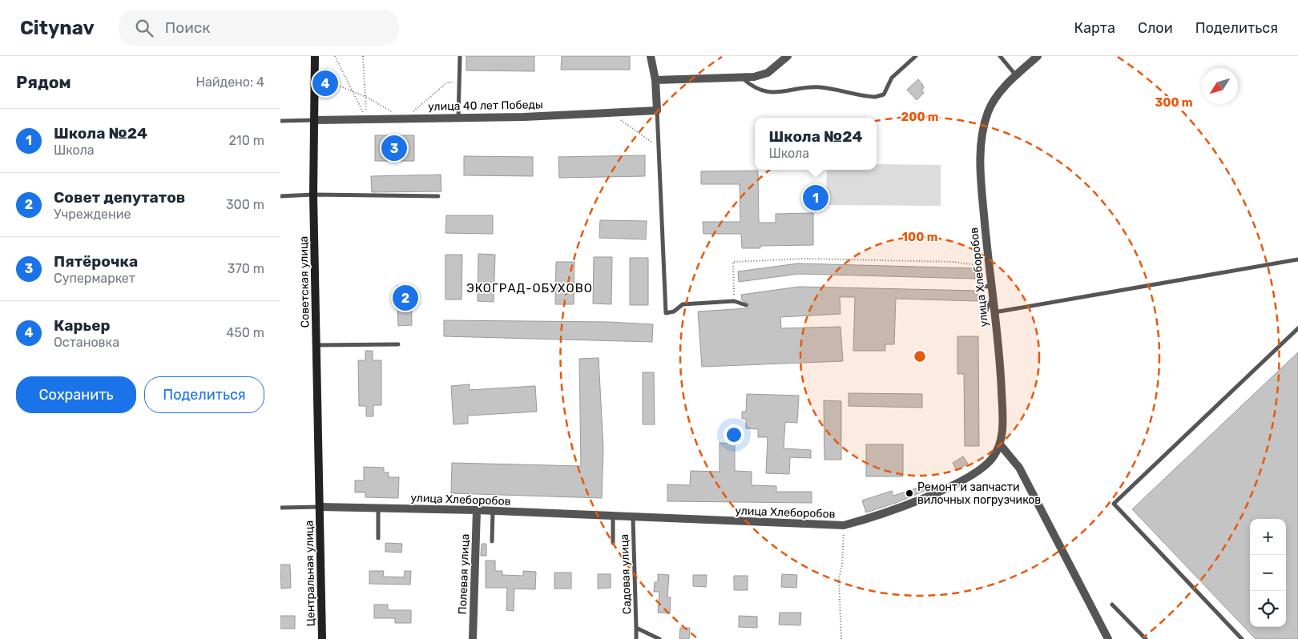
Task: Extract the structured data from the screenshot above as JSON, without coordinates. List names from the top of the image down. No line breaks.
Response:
{"streets":{"main road":["Советская улица","Центральная улица"],"street":["улица 40 лет Победы","улица Хлеборобов","Полевая улица"],"lane":["Садовая улица"]},"crossings":[["улица 40 лет Победы","Советская улица"],["улица Хлеборобов","Советская улица"],["улица Хлеборобов","Центральная улица"],["улица Хлеборобов","Полевая улица"],["улица Хлеборобов","Садовая улица"],["Советская улица","Центральная улица"]],"districts":["ЭКОГРАД-ОБУХОВО"],"places":["Ремонт и запчасти вилочных погрузчиков"],"north":"bottom left","page":{"header":"Citynav","search":"Поиск","nav":["Карта","Слои","Поделиться"],"heading":["Рядом","Найдено: 4"],"pins":["4","3","1","2"],"list":[{"mark":"1","name":"Школа №24","note":"Школа","value":"210 m"},{"mark":"2","name":"Совет депутатов","note":"Учреждение","value":"300 m"},{"mark":"3","name":"Пятёрочка","note":"Супермаркет","value":"370 m"},{"mark":"4","name":"Карьер","note":"Остановка","value":"450 m"}],"popup":["Школа №24","Школа"],"buttons":["Сохранить","Поделиться"],"map_buttons":["+","−"]},"rings":["300 m","200 m","100 m"]}
